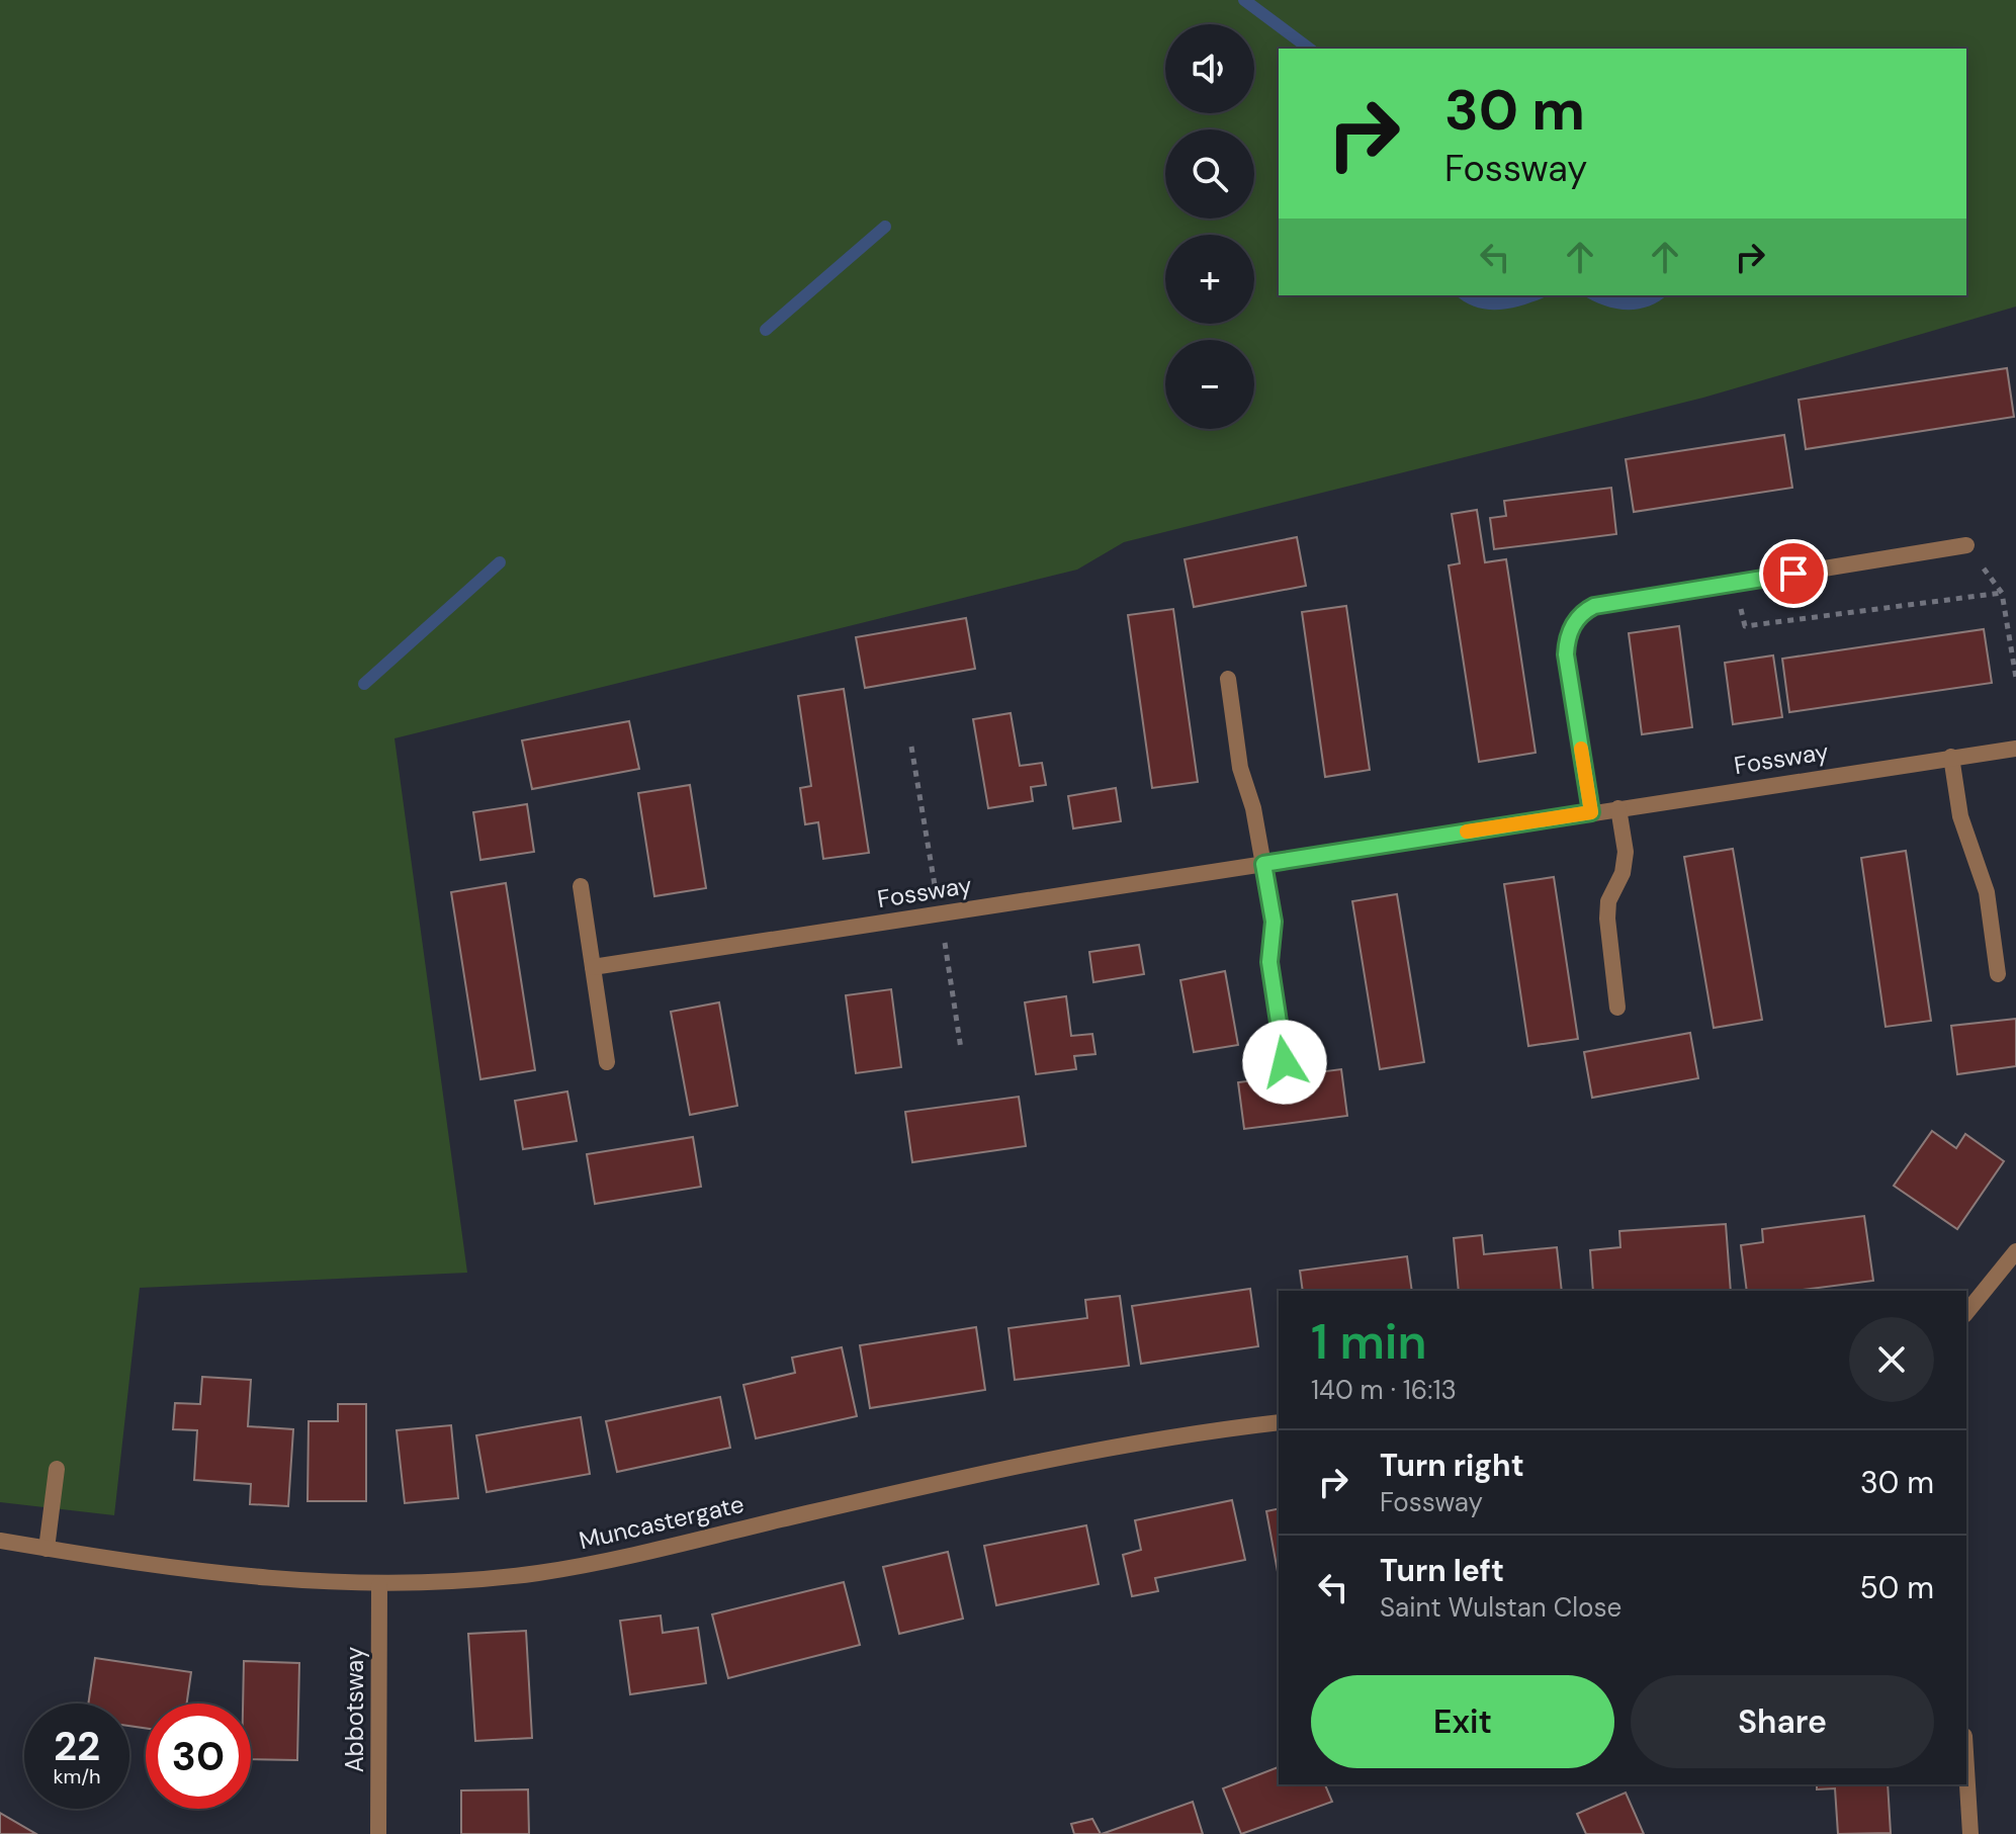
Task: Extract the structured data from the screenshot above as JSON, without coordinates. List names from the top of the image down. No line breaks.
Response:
{"streets":{"street":["Fossway","Muncastergate","Abbotsway"]},"crossings":[["Muncastergate","Abbotsway"]],"page":{"map_buttons":["+","−"],"turn":["30 m","Fossway"],"heading":["1 min","140 m · 16:13"],"list":[{"name":"Turn right","note":"Fossway","value":"30 m"},{"name":"Turn left","note":"Saint Wulstan Close","value":"50 m"}],"buttons":["Exit","Share"],"speed":"22 km/h","limit":"30"}}
